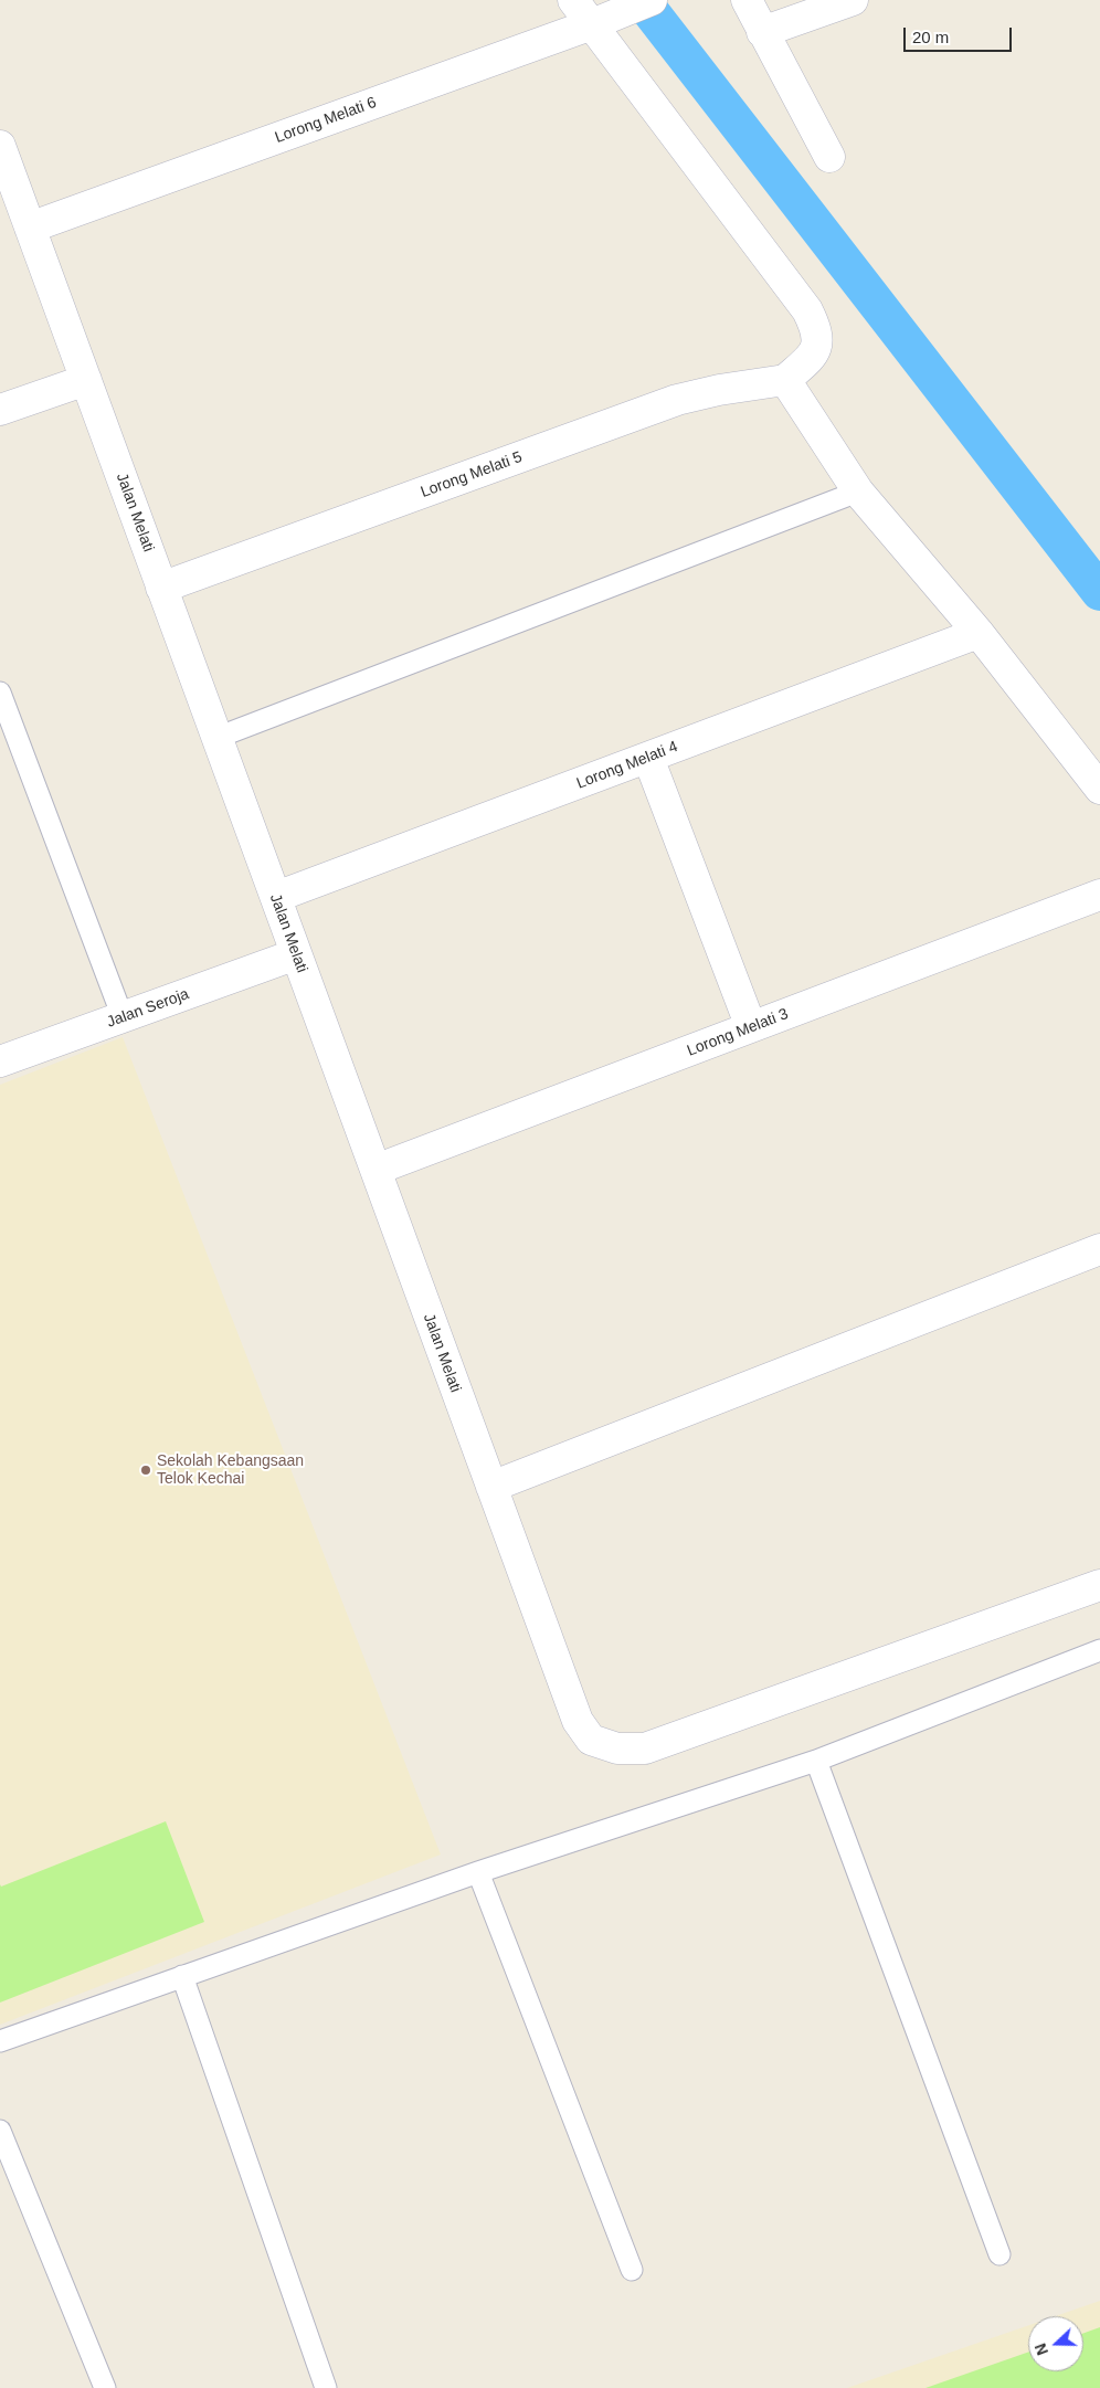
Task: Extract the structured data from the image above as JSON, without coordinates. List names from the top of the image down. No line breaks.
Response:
{"streets":{"street":["Lorong Melati 6","Lorong Melati 5","Jalan Melati","Lorong Melati 4","Jalan Seroja","Lorong Melati 3"]},"crossings":[["Lorong Melati 6","Jalan Melati"],["Lorong Melati 5","Jalan Melati"],["Jalan Melati","Lorong Melati 4"],["Jalan Melati","Jalan Seroja"],["Jalan Melati","Lorong Melati 3"]],"places":["Sekolah Kebangsaan Telok Kechai"],"scale_bar":"20 m","north":"left"}
